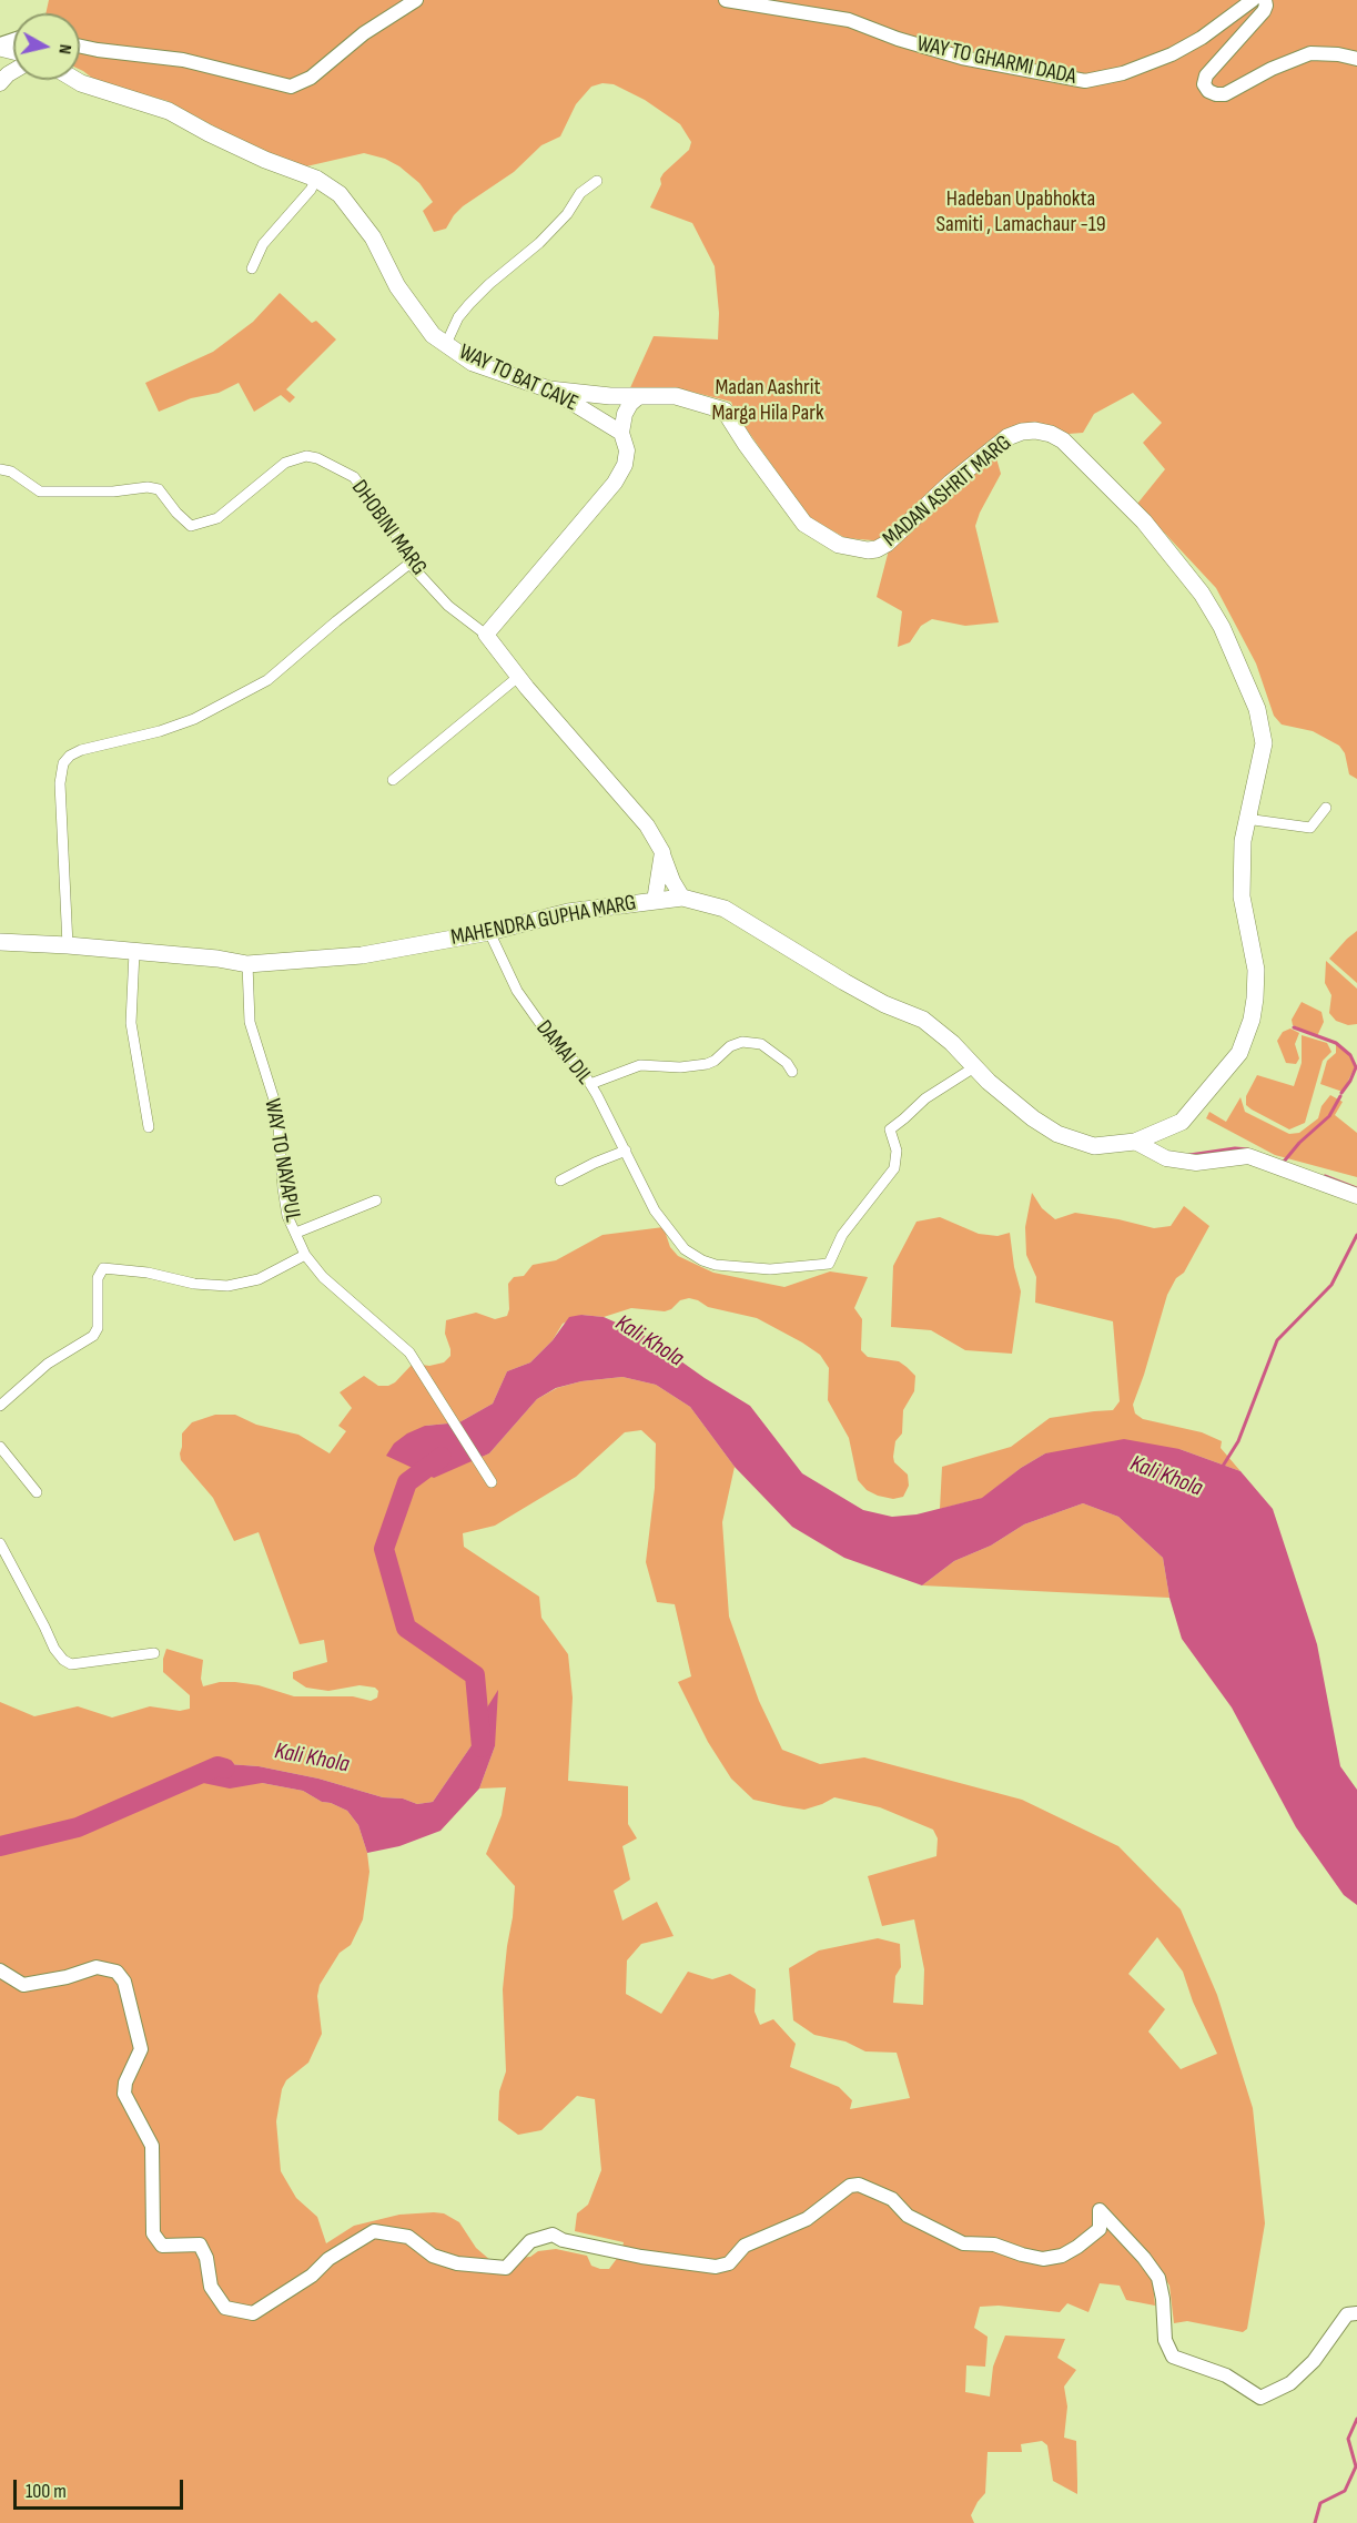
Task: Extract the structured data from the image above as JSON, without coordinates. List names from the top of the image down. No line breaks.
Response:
{"streets":{"main road":["WAY TO BAT CAVE","MADAN ASHRIT MARG","MAHENDRA GUPHA MARG"],"street":["WAY TO GHARMI DADA","DHOBINI MARG","DAMAI DIL","WAY TO NAYAPUL"]},"crossings":[["WAY TO BAT CAVE","MADAN ASHRIT MARG"],["MADAN ASHRIT MARG","MAHENDRA GUPHA MARG"],["MAHENDRA GUPHA MARG","DAMAI DIL"],["MAHENDRA GUPHA MARG","WAY TO NAYAPUL"]],"water":["Kali Khola"],"parks":["Hadeban Upabhokta Samiti , Lamachaur -19","Madan Aashrit Marga Hila Park"],"scale_bar":"100 m","north":"right"}
